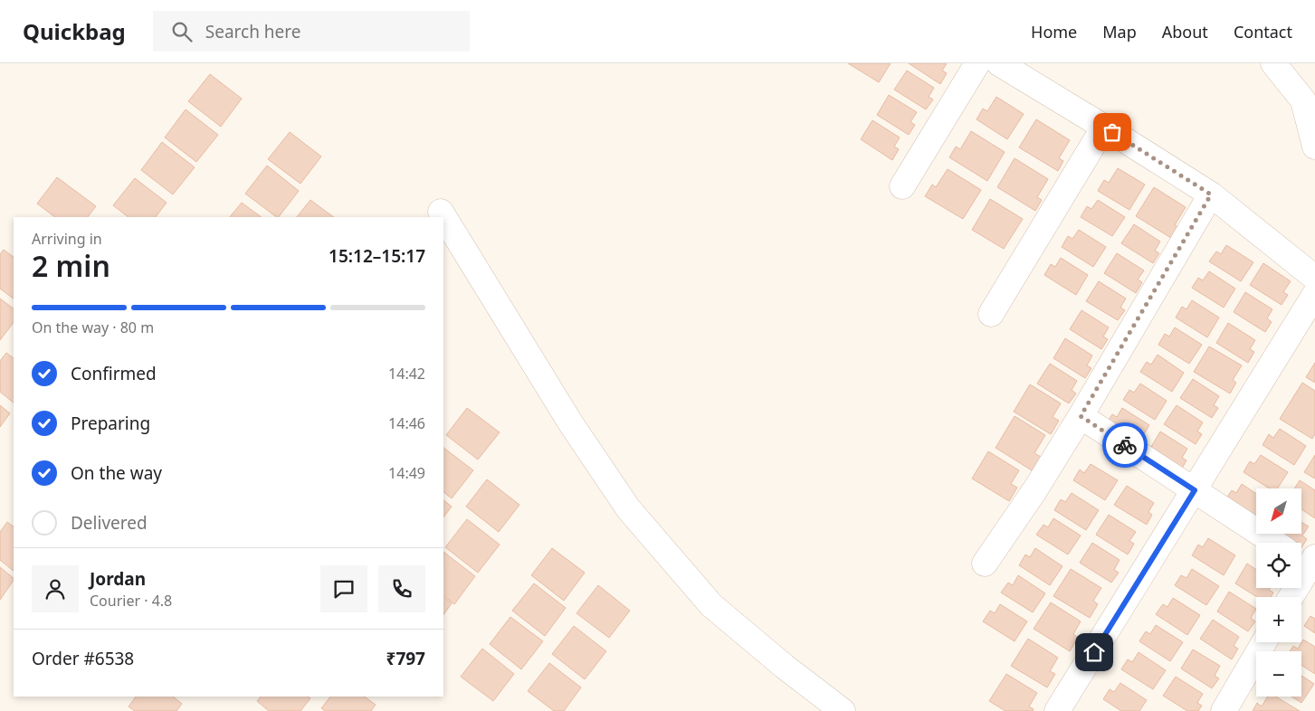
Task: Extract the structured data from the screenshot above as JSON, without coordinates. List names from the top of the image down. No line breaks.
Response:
{"north":"bottom left","page":{"header":"Quickbag","search":"Search here","nav":["Home","Map","About","Contact"],"heading":["2 min","Arriving in","15:12–15:17"],"panel":["Jordan","Courier · 4.8","Order #6538","₹797"],"bar":"On the way · 80 m","list":[["Confirmed","14:42"],["Preparing","14:46"],["On the way","14:49"],"Delivered"],"map_buttons":["+","−"]}}
